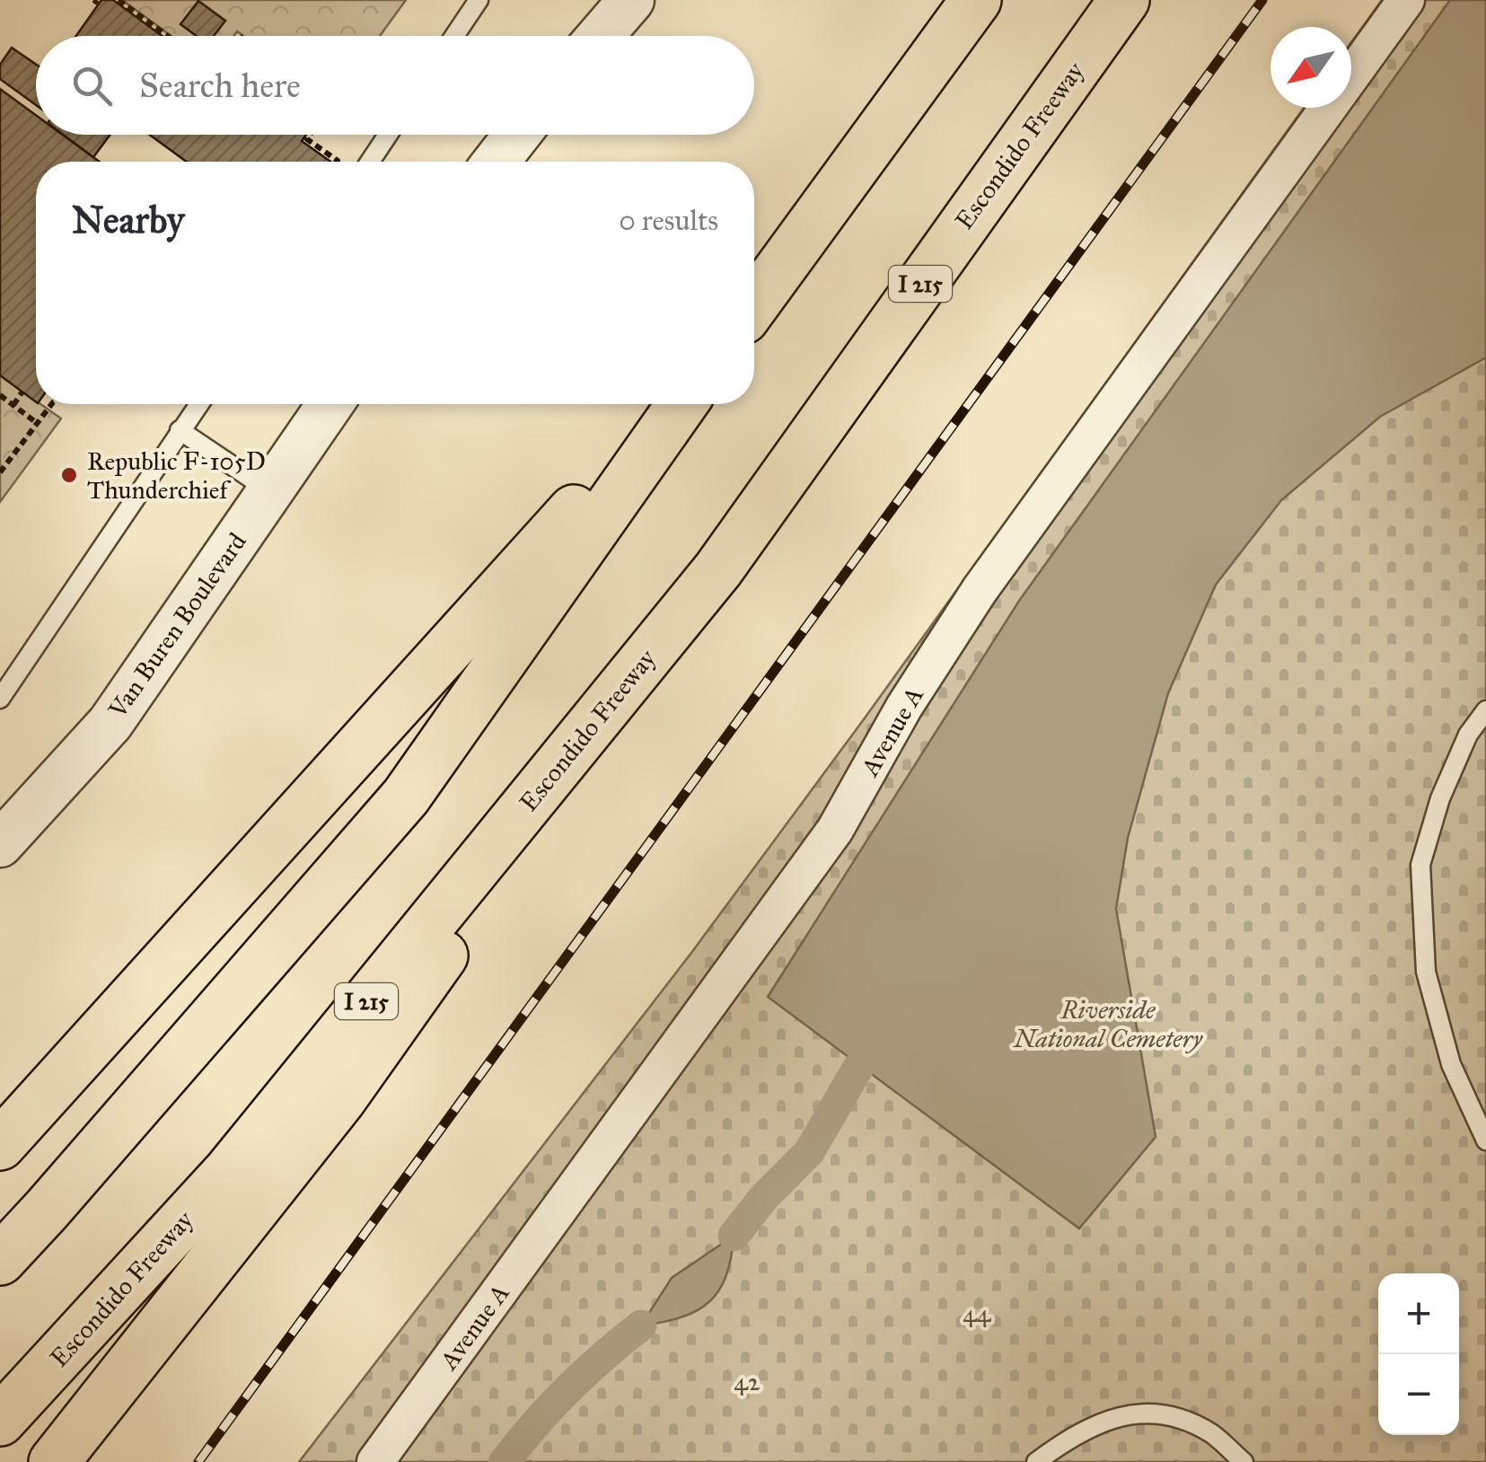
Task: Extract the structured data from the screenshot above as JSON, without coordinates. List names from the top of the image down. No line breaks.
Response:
{"streets":{"highway":["Escondido Freeway","I 215"],"street":["Van Buren Boulevard","Avenue A"]},"parks":["Riverside National Cemetery","44","42"],"places":["Republic F-105D Thunderchief"],"north":"bottom left","page":{"search":"Search here","heading":["Nearby","0 results"],"map_buttons":["+","−"]}}
